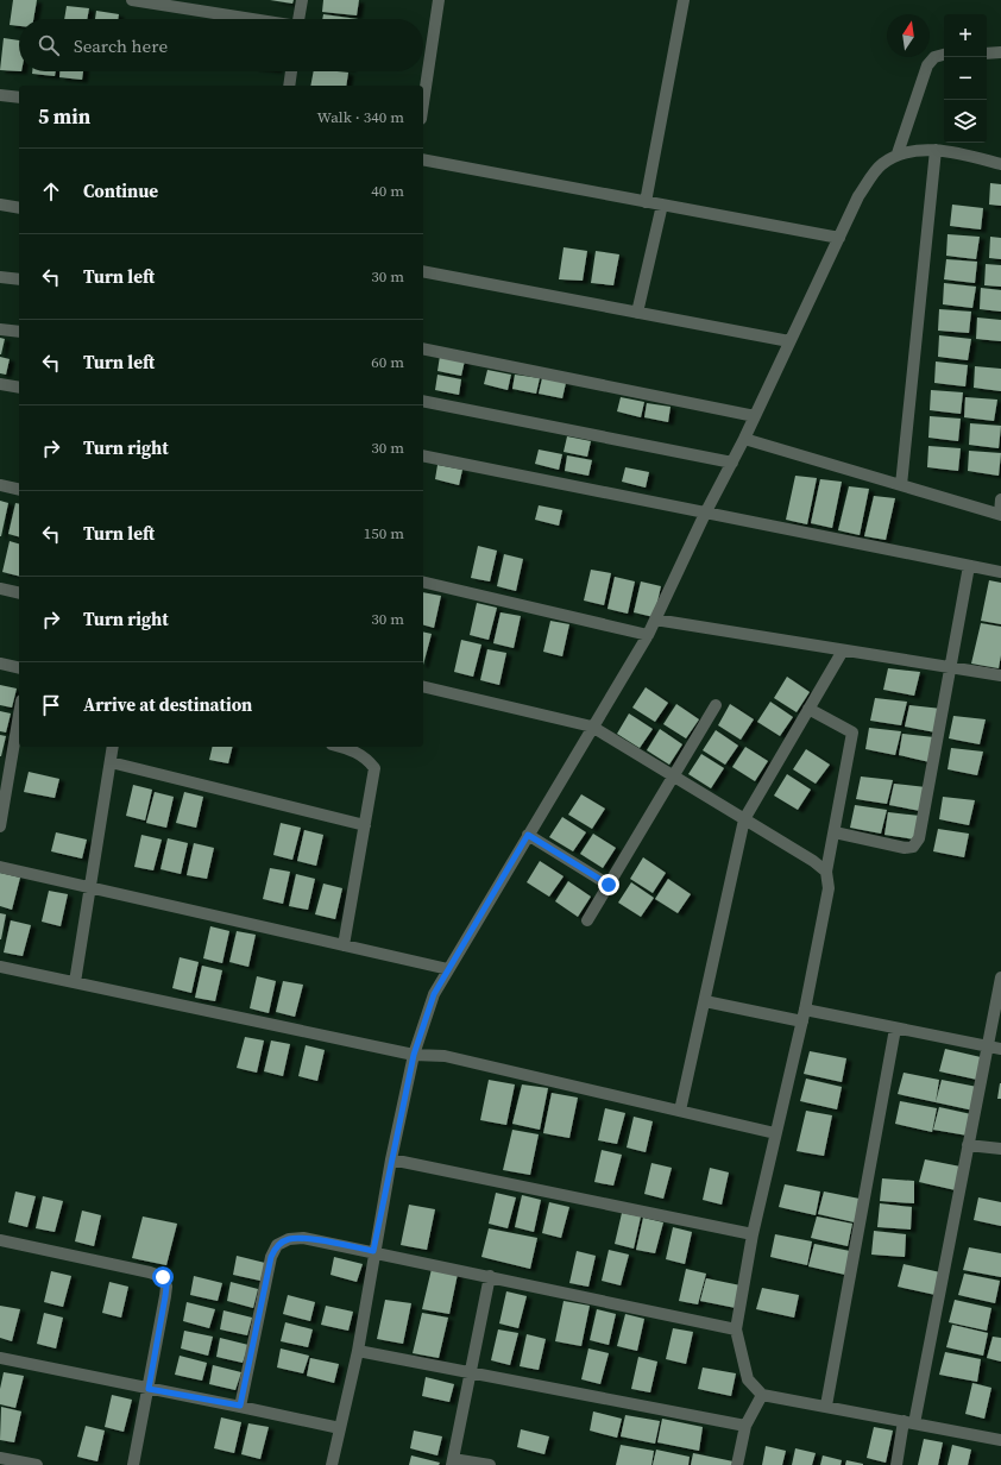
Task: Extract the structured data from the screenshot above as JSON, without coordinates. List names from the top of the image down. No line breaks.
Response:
{"north":"top","page":{"map_buttons":["+","−"],"search":"Search here","heading":["5 min","Walk · 340 m"],"list":[["Continue","40 m"],["Turn left","30 m"],["Turn left","60 m"],["Turn right","30 m"],["Turn left","150 m"],["Turn right","30 m"],"Arrive at destination"]}}
